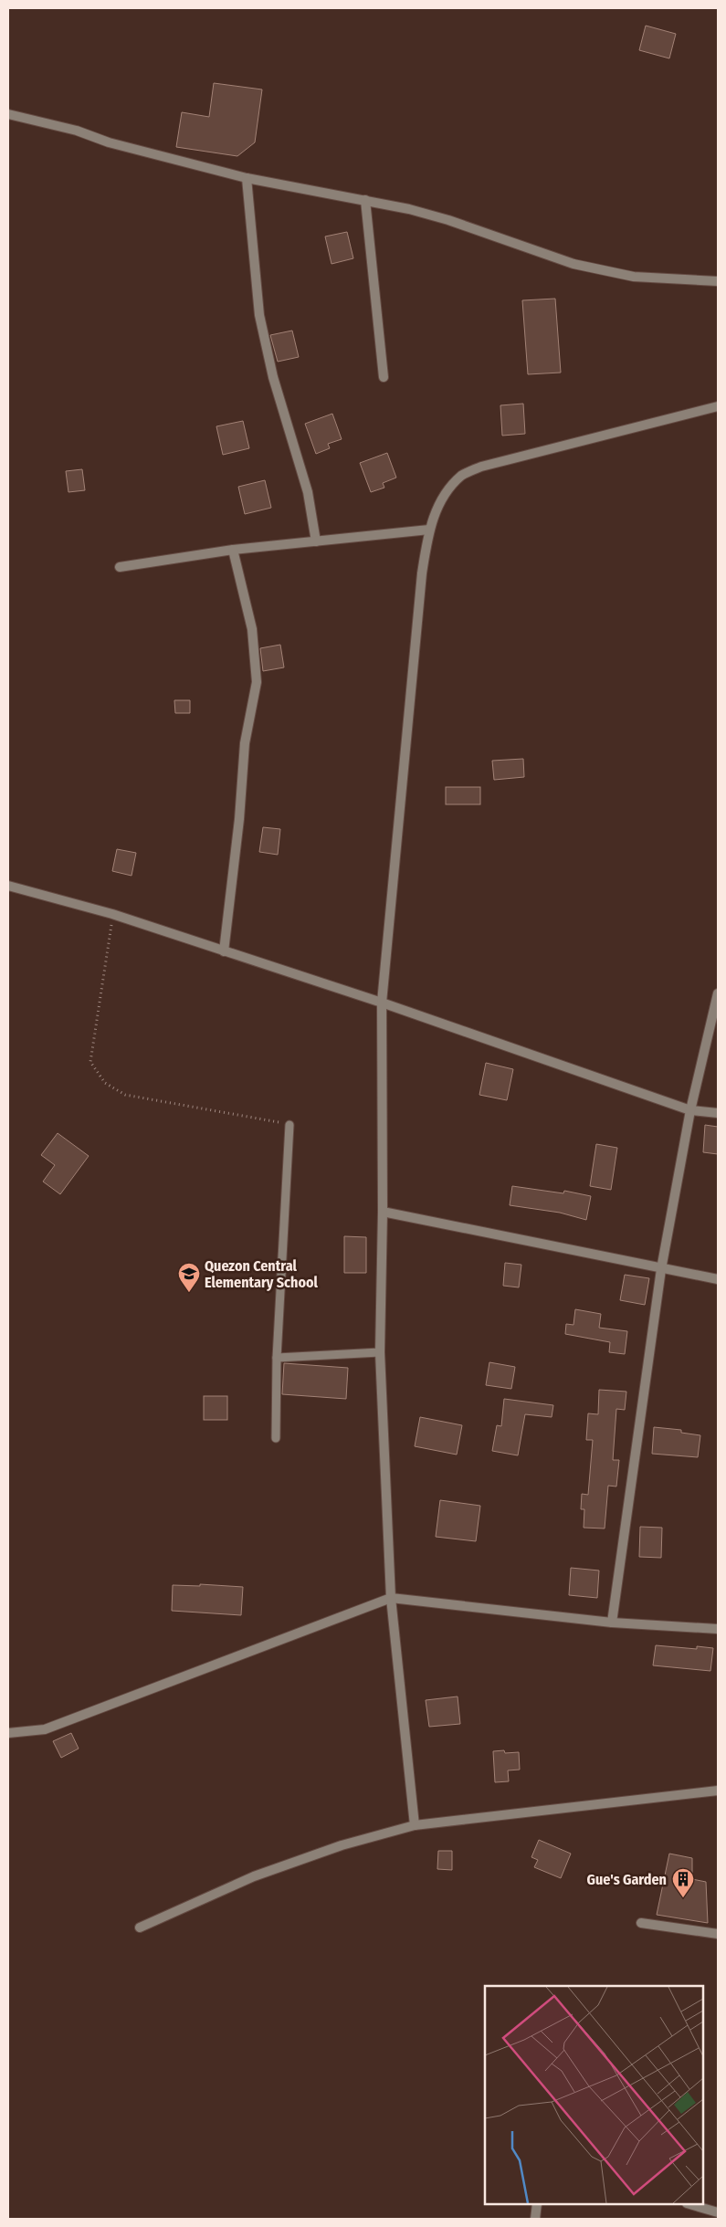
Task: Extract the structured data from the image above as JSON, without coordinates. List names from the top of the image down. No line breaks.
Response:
{"places":{"school or university":["Quezon Central Elementary School"],"building":["Gue's Garden"]}}
